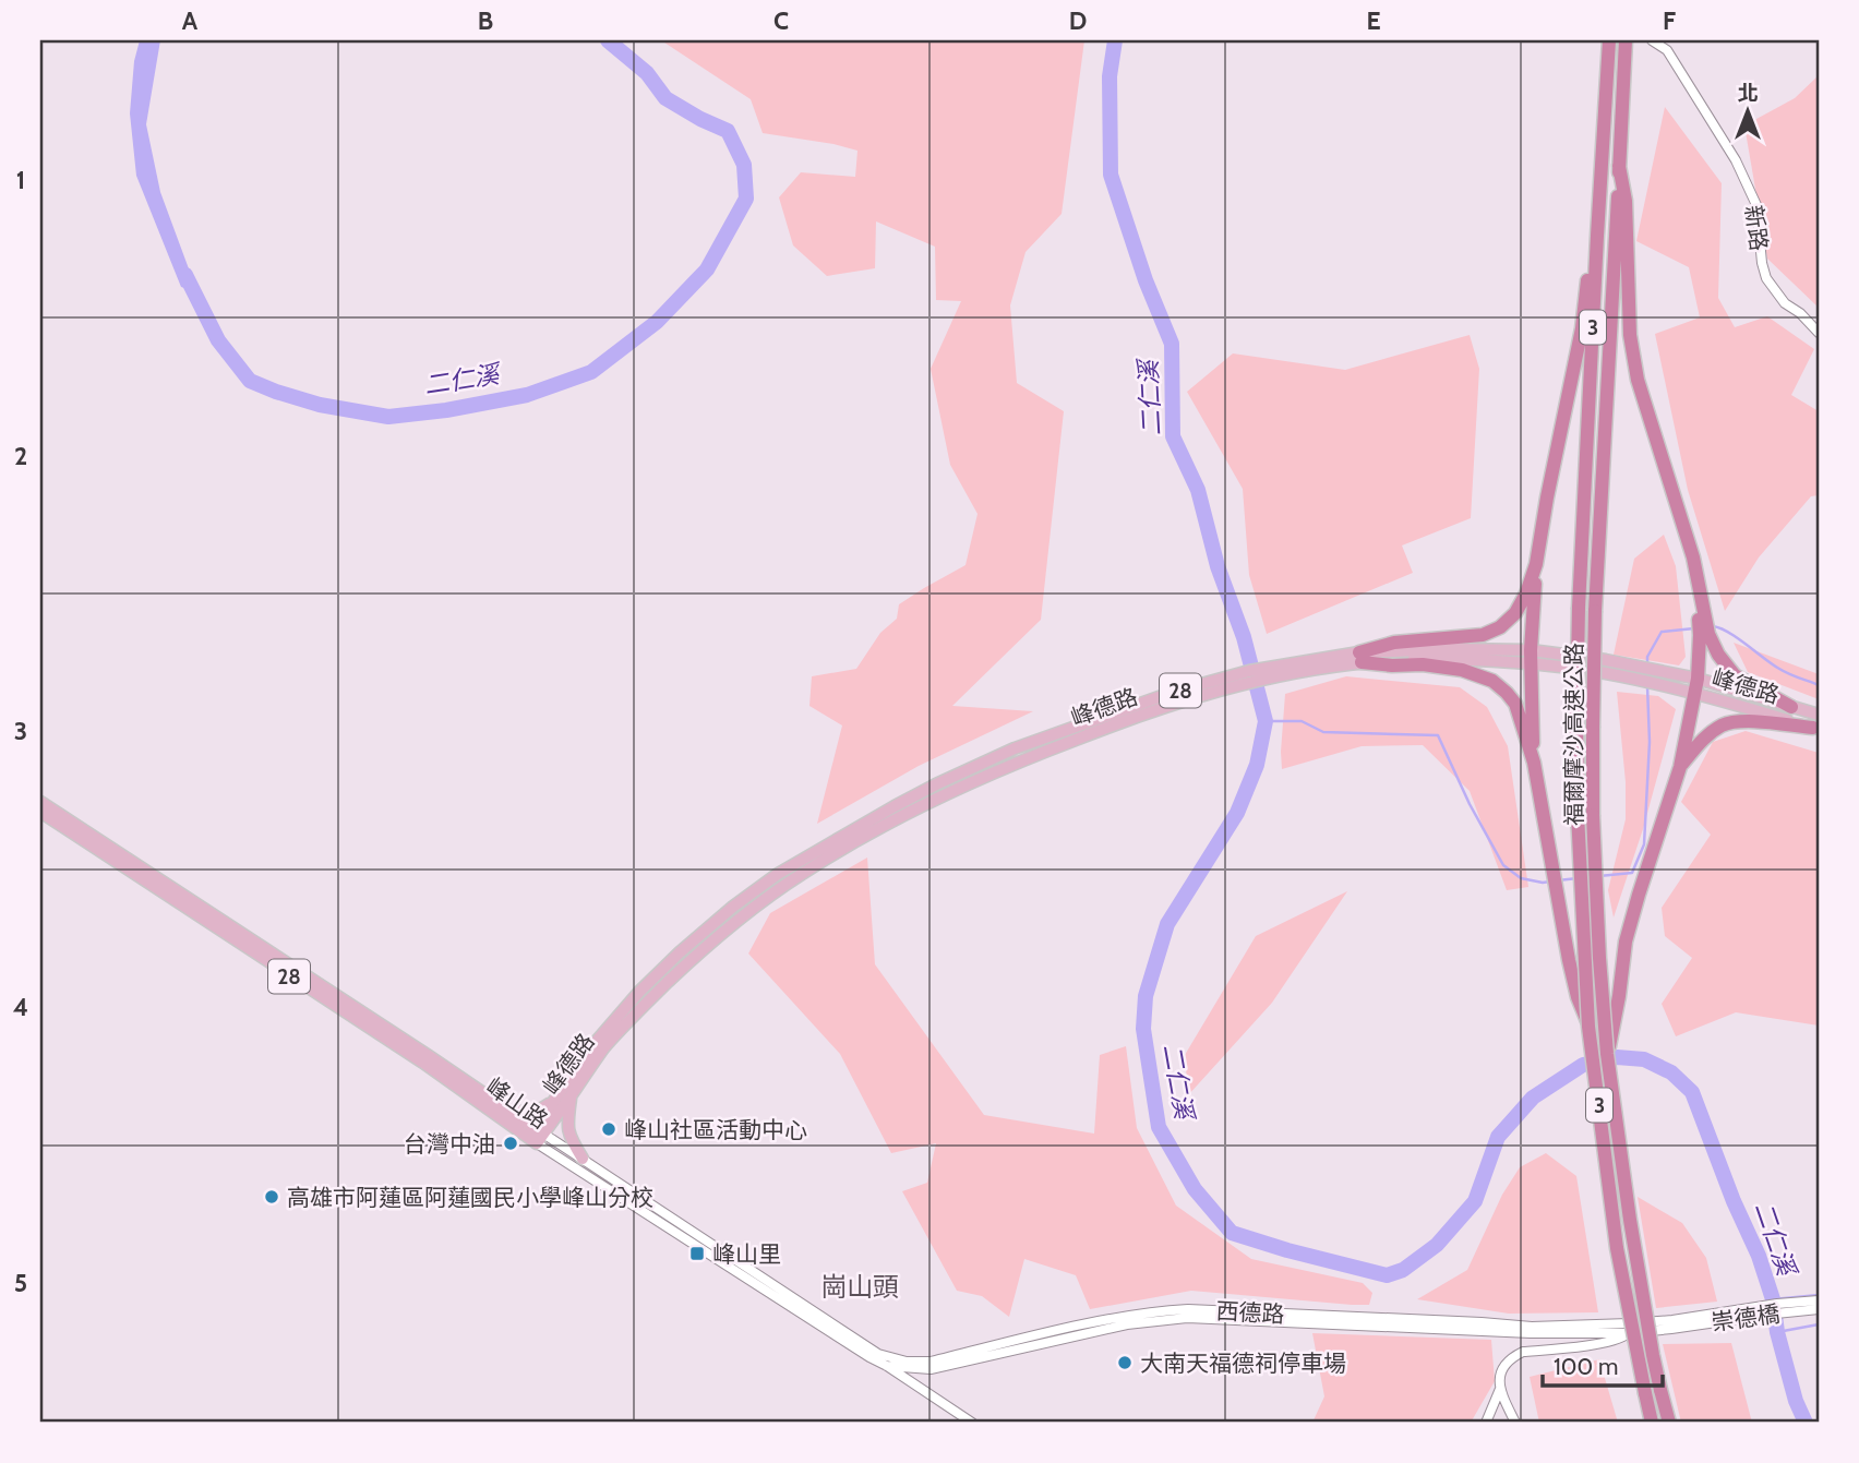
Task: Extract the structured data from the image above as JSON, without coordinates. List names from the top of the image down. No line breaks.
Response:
{"streets":{"highway":["3","福爾摩沙高速公路"],"main road":["峰德路","28","峰山路"],"street":["新路","西德路","崇德橋"]},"crossings":[["峰德路","峰山路"],["峰山路","西德路"]],"districts":["崗山頭"],"water":["二仁溪"],"places":{"other":["峰山社區活動中心","台灣中油","高雄市阿蓮區阿蓮國民小學峰山分校","大南天福德祠停車場"],"transit":["峰山里"]},"scale_bar":"100 m","north":"top","grid":{"columns":["A","B","C","D","E","F"],"rows":["1","2","3","4","5"]}}
